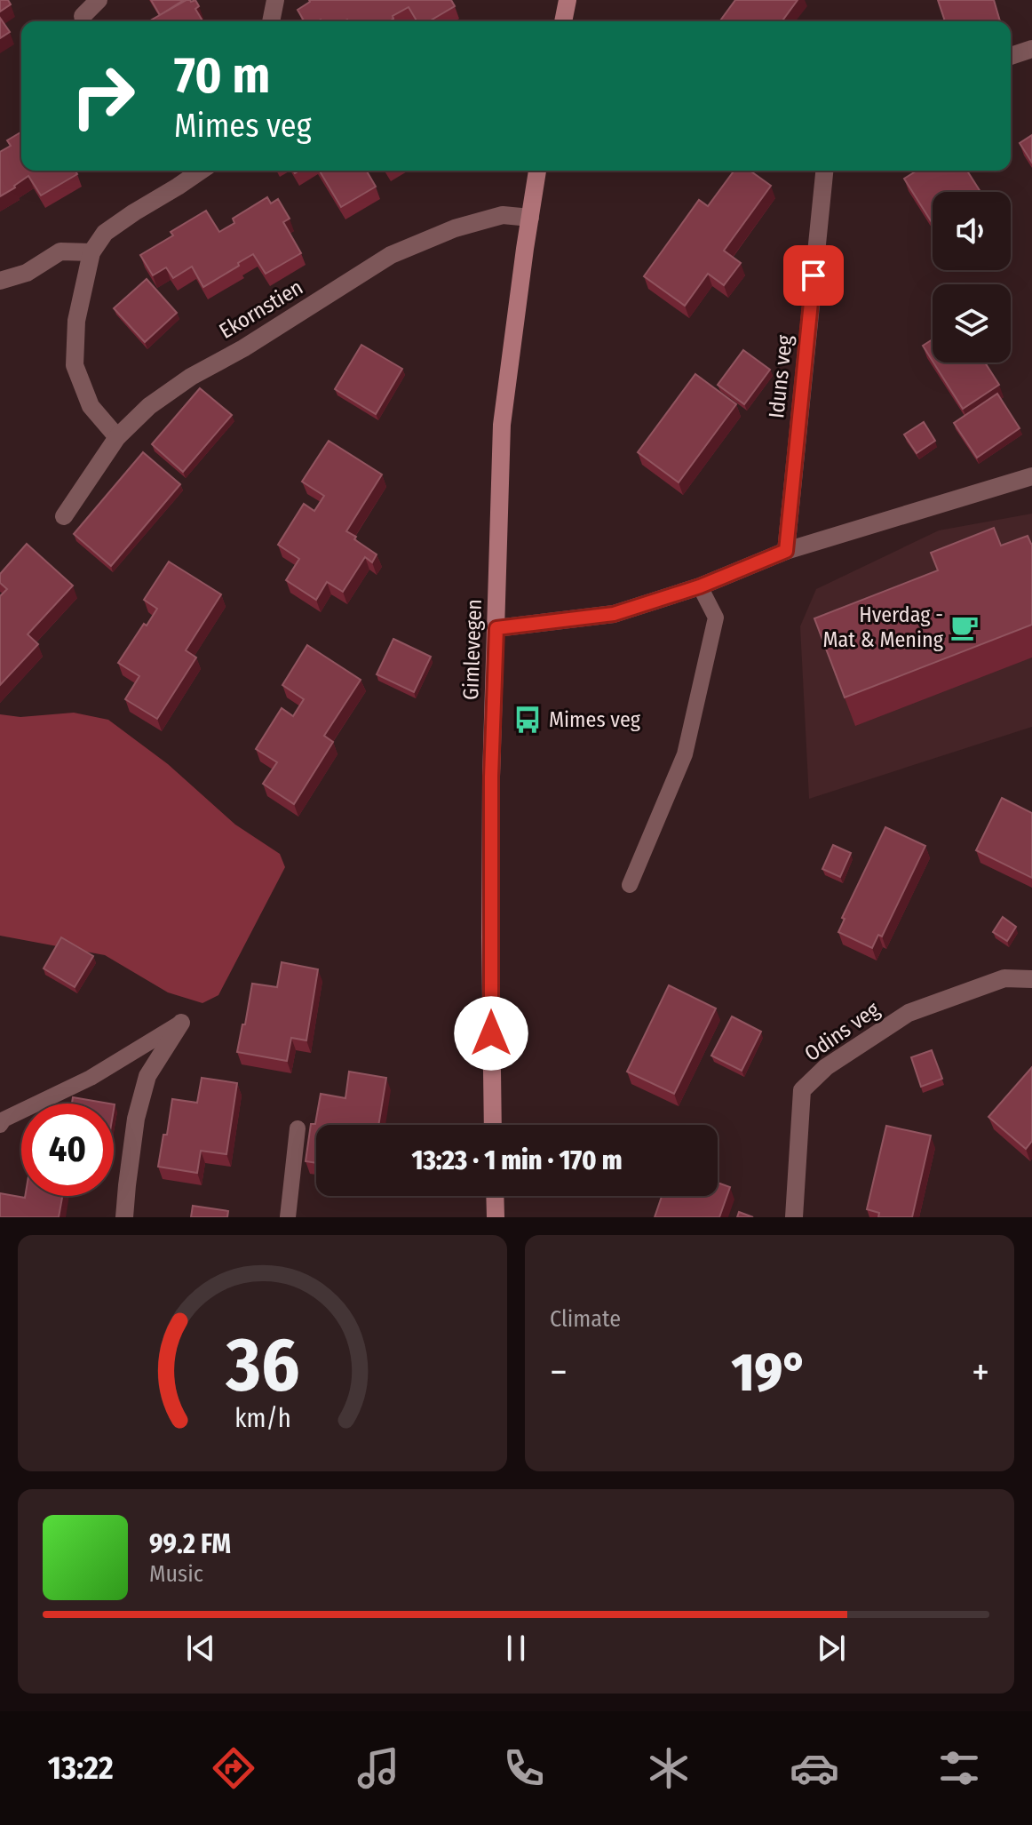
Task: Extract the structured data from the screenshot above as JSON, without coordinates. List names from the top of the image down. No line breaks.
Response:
{"streets":{"street":["Ekornstien","Iduns veg","Gimlevegen","Odins veg"]},"crossings":[["Ekornstien","Gimlevegen"]],"places":{"cafe":["Hverdag - Mat & Mening"],"bus stop":["Mimes veg"]},"page":{"turn":["70 m","Mimes veg"],"limit":"40","trip":"13:23 · 1 min · 170 m","tile":"Climate","heat":["−","19°","+"],"song":["99.2 FM","Music"],"tabs":"13:22","gauge":["36","km/h"]}}
